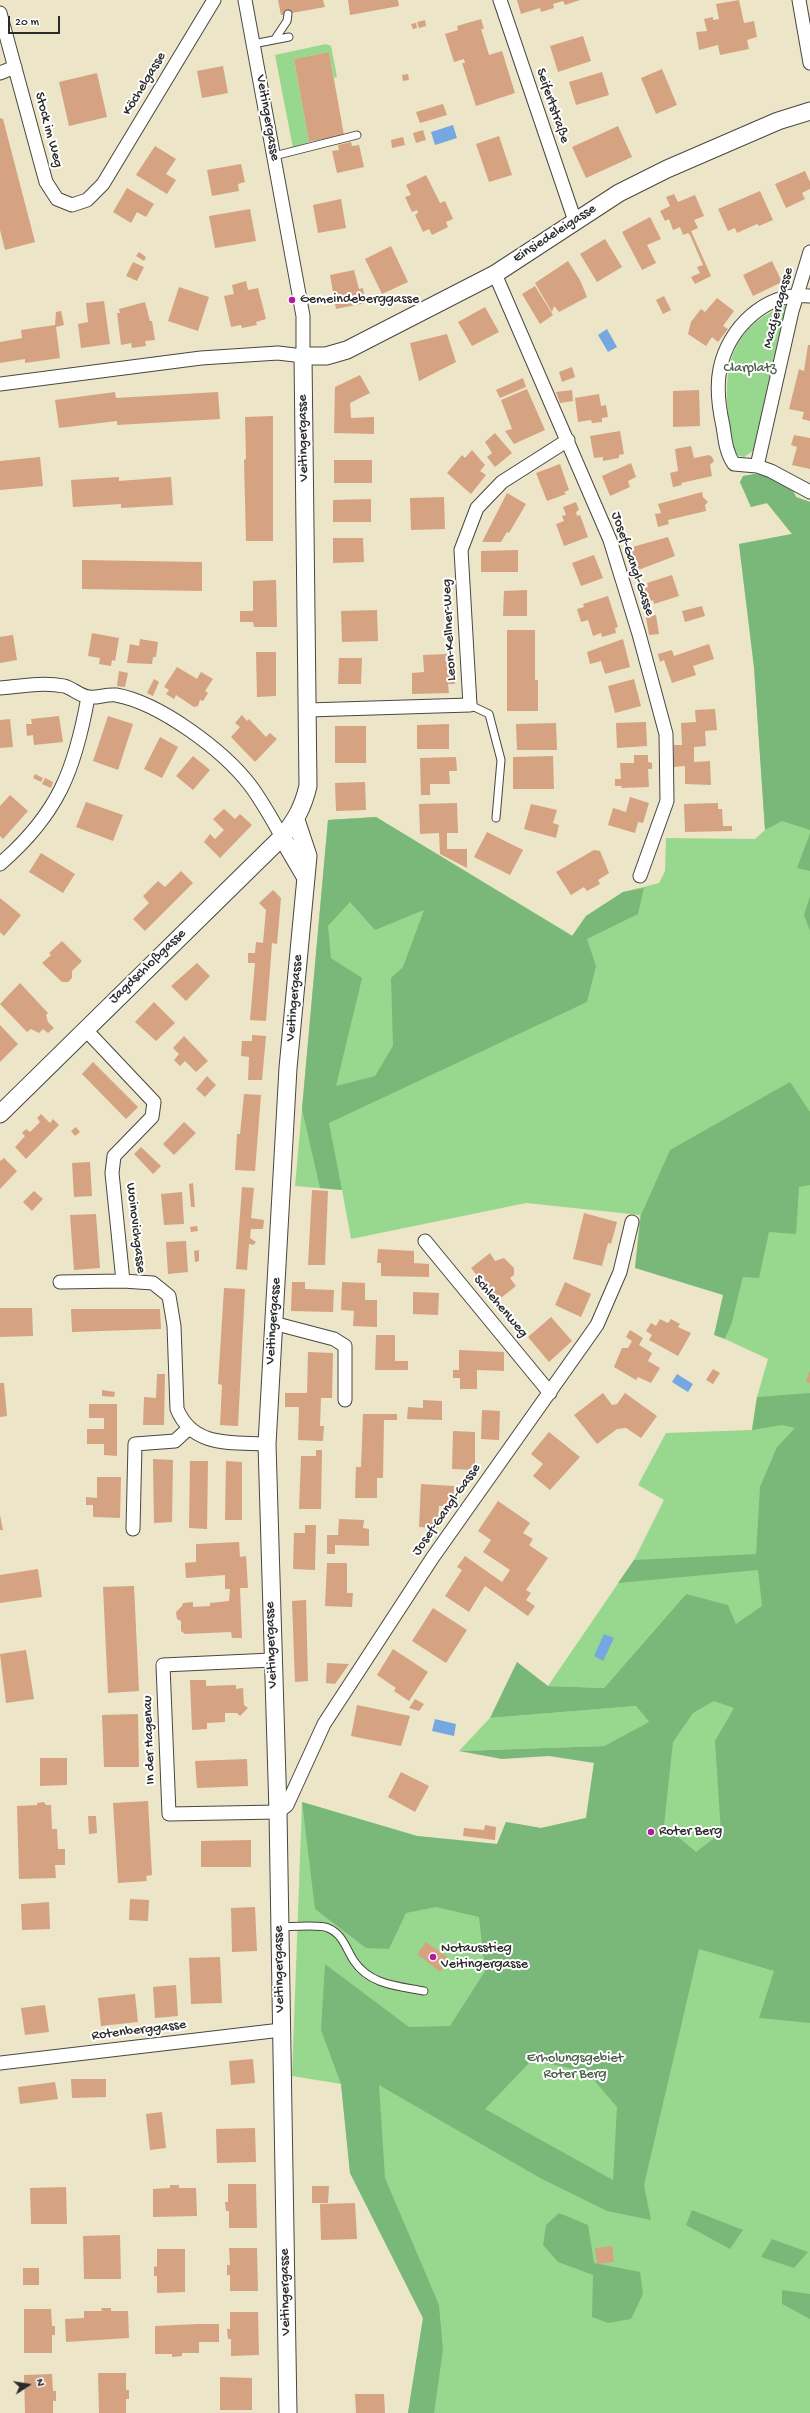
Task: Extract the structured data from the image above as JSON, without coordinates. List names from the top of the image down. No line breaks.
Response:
{"streets":{"street":["Köchelgasse","Seifertstraße","Veitingergasse","Stock im Weg","Einsiedeleigasse","Madjeragasse","Josef-Gangl-Gasse","Leon-Kellner-Weg","Jagdschloßgasse","Woinovichgasse","Schlehenweg","In der Hagenau","Rotenberggasse"]},"crossings":[["Köchelgasse","Stock im Weg"],["Seifertstraße","Einsiedeleigasse"],["Veitingergasse","Einsiedeleigasse"],["Veitingergasse","Josef-Gangl-Gasse"],["Veitingergasse","Jagdschloßgasse"],["Veitingergasse","Woinovichgasse"],["Veitingergasse","In der Hagenau"],["Veitingergasse","Rotenberggasse"],["Einsiedeleigasse","Josef-Gangl-Gasse"],["Josef-Gangl-Gasse","Leon-Kellner-Weg"],["Josef-Gangl-Gasse","Schlehenweg"],["Josef-Gangl-Gasse","In der Hagenau"],["Jagdschloßgasse","Woinovichgasse"]],"parks":["Clarplatz","Erholungsgebiet Roter Berg"],"places":["Gemeindeberggasse","Roter Berg","Notausstieg Veitingergasse"],"scale_bar":"20 m","north":"right"}
